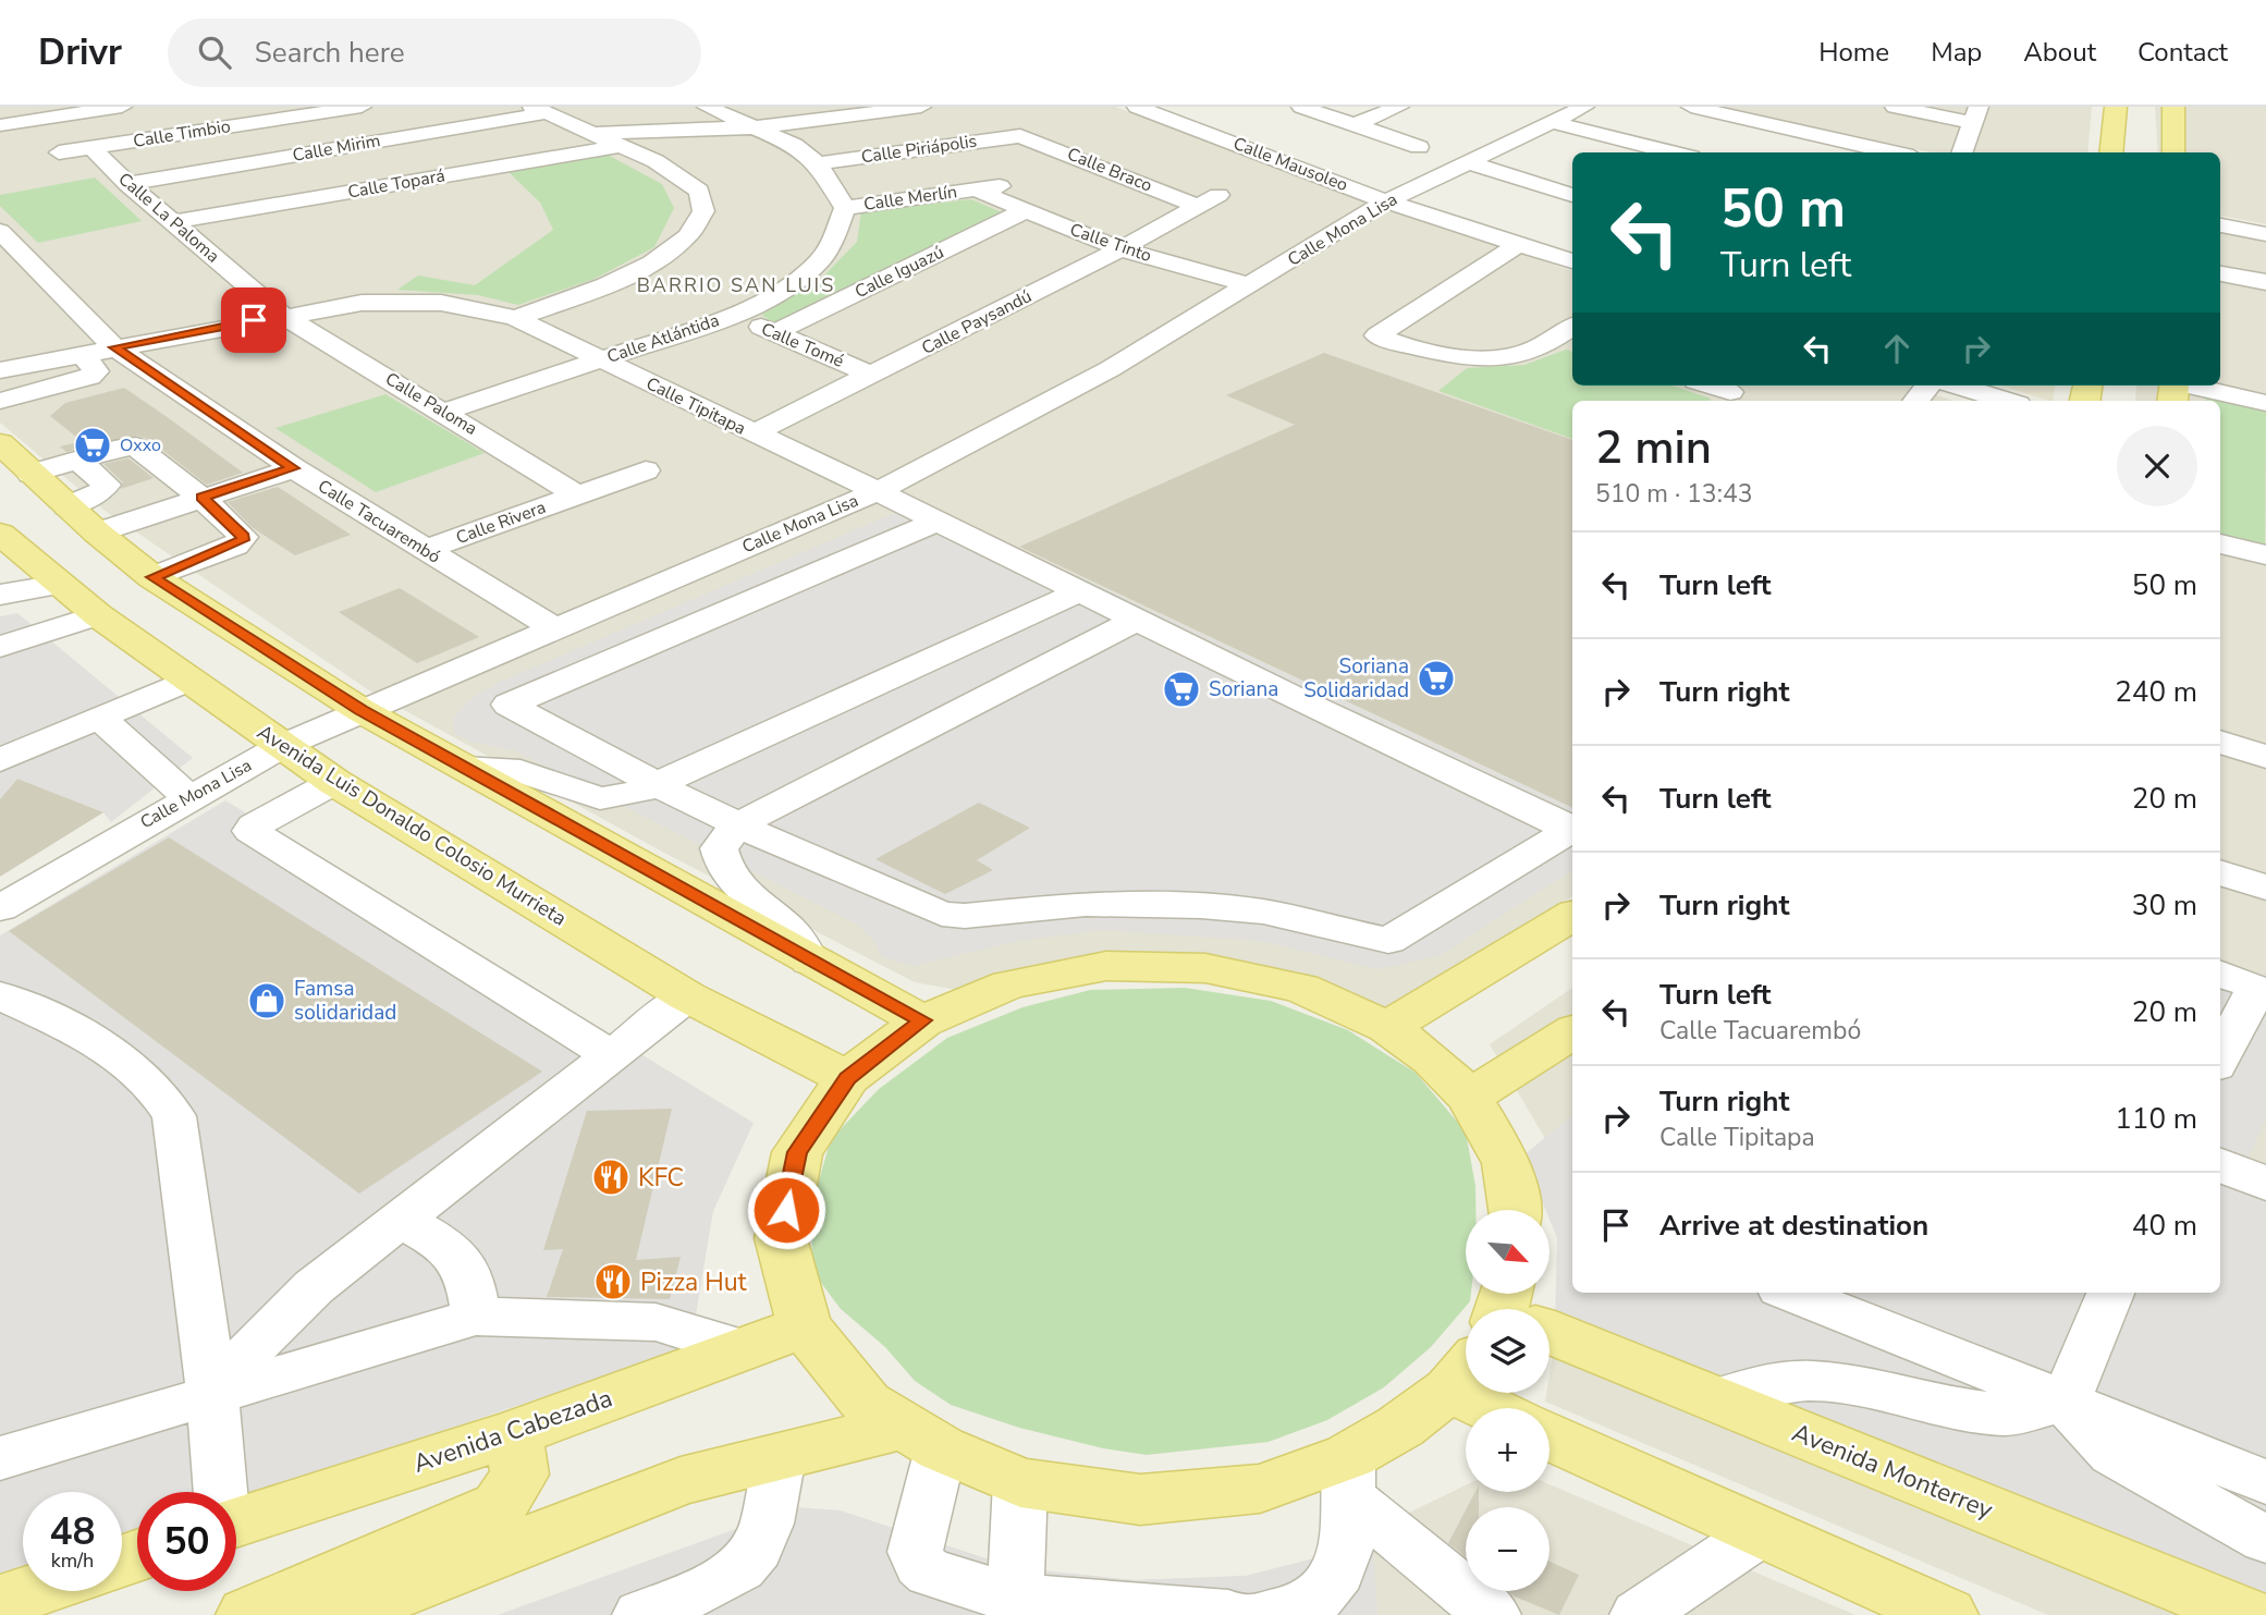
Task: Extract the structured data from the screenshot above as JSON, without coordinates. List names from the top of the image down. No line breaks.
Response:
{"streets":{"main road":["Avenida Luis Donaldo Colosio Murrieta","Avenida Cabezada","Avenida Monterrey"],"street":["Calle Timbio","Calle Mirim","Calle Piriápolis","Calle Mausoleo","Calle Braco","Calle Topará","Calle Merlín","Calle La Paloma","Calle Mona Lisa","Calle Tinto","Calle Iguazú","Calle Paysandú","Calle Atlántida","Calle Tomé","Calle Paloma","Calle Tipitapa","Calle Tacuarembó","Calle Rivera"]},"crossings":[["Calle Timbio","Calle La Paloma"],["Calle Mirim","Calle La Paloma"],["Calle Piriápolis","Calle Braco"],["Calle Mausoleo","Calle Mona Lisa"],["Calle Braco","Calle Paysandú"],["Calle Topará","Calle La Paloma"],["Calle Merlín","Calle Tinto"],["Calle Merlín","Calle Atlántida"],["Calle La Paloma","Calle Paloma"],["Calle La Paloma","Calle Tipitapa"],["Calle Mona Lisa","Calle Tinto"],["Calle Mona Lisa","Calle Tipitapa"],["Calle Mona Lisa","Calle Tacuarembó"],["Calle Mona Lisa","Avenida Luis Donaldo Colosio Murrieta"],["Calle Tinto","Calle Iguazú"],["Calle Tinto","Calle Paysandú"],["Calle Iguazú","Calle Tomé"],["Calle Paysandú","Calle Tomé"],["Calle Paysandú","Calle Tipitapa"],["Calle Atlántida","Calle Tomé"],["Calle Atlántida","Calle Paloma"],["Calle Atlántida","Calle Tipitapa"],["Calle Paloma","Calle Tipitapa"],["Calle Paloma","Calle Rivera"],["Calle Tacuarembó","Calle Rivera"]],"districts":["BARRIO SAN LUIS"],"places":{"supermarket":["Oxxo","Soriana Solidaridad","Soriana"],"shop":["Famsa solidaridad"],"restaurant":["KFC","Pizza Hut"]},"north":"bottom right","page":{"header":"Drivr","search":"Search here","nav":["Home","Map","About","Contact"],"turn":["50 m","Turn left"],"heading":["2 min","510 m · 13:43"],"list":[{"name":"Turn left","value":"50 m"},{"name":"Turn right","value":"240 m"},{"name":"Turn left","value":"20 m"},{"name":"Turn right","value":"30 m"},{"name":"Turn left","note":"Calle Tacuarembó","value":"20 m"},{"name":"Turn right","note":"Calle Tipitapa","value":"110 m"},{"name":"Arrive at destination","value":"40 m"}],"map_buttons":["+","−"],"speed":"48 km/h","limit":"50"}}
